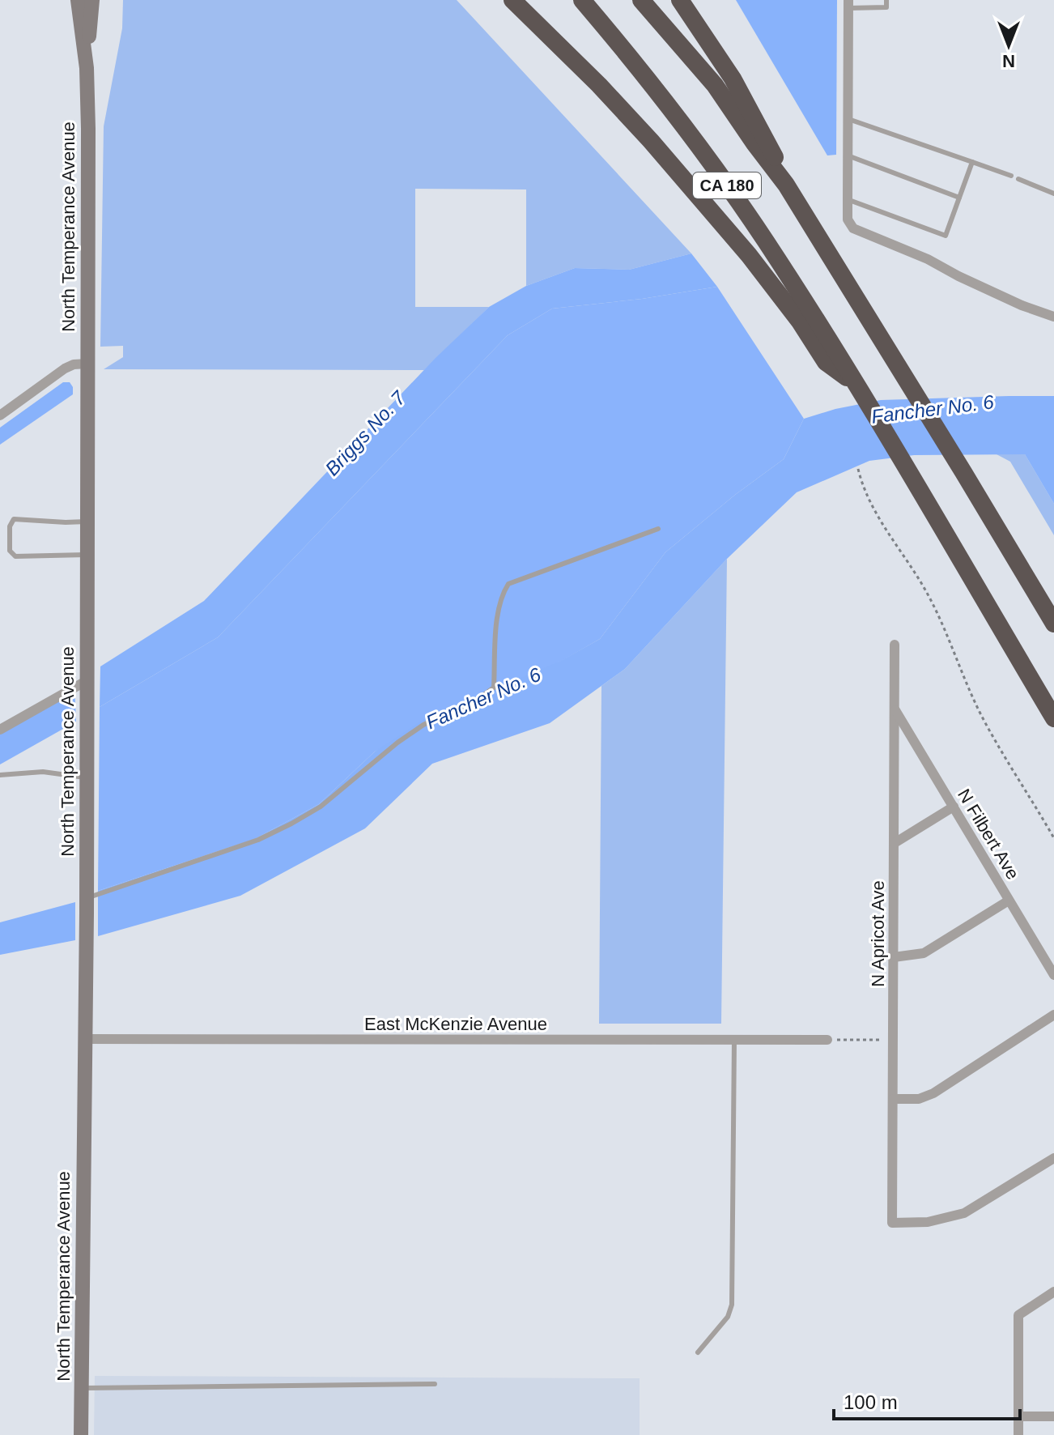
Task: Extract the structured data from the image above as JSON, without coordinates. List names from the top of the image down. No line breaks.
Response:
{"streets":{"highway":["CA 180"],"main road":["North Temperance Avenue"],"street":["N Filbert Ave","N Apricot Ave","East McKenzie Avenue"]},"crossings":[["North Temperance Avenue","East McKenzie Avenue"],["N Filbert Ave","N Apricot Ave"]],"water":["Fancher No. 6","Briggs No. 7"],"scale_bar":"100 m","north":"bottom"}
